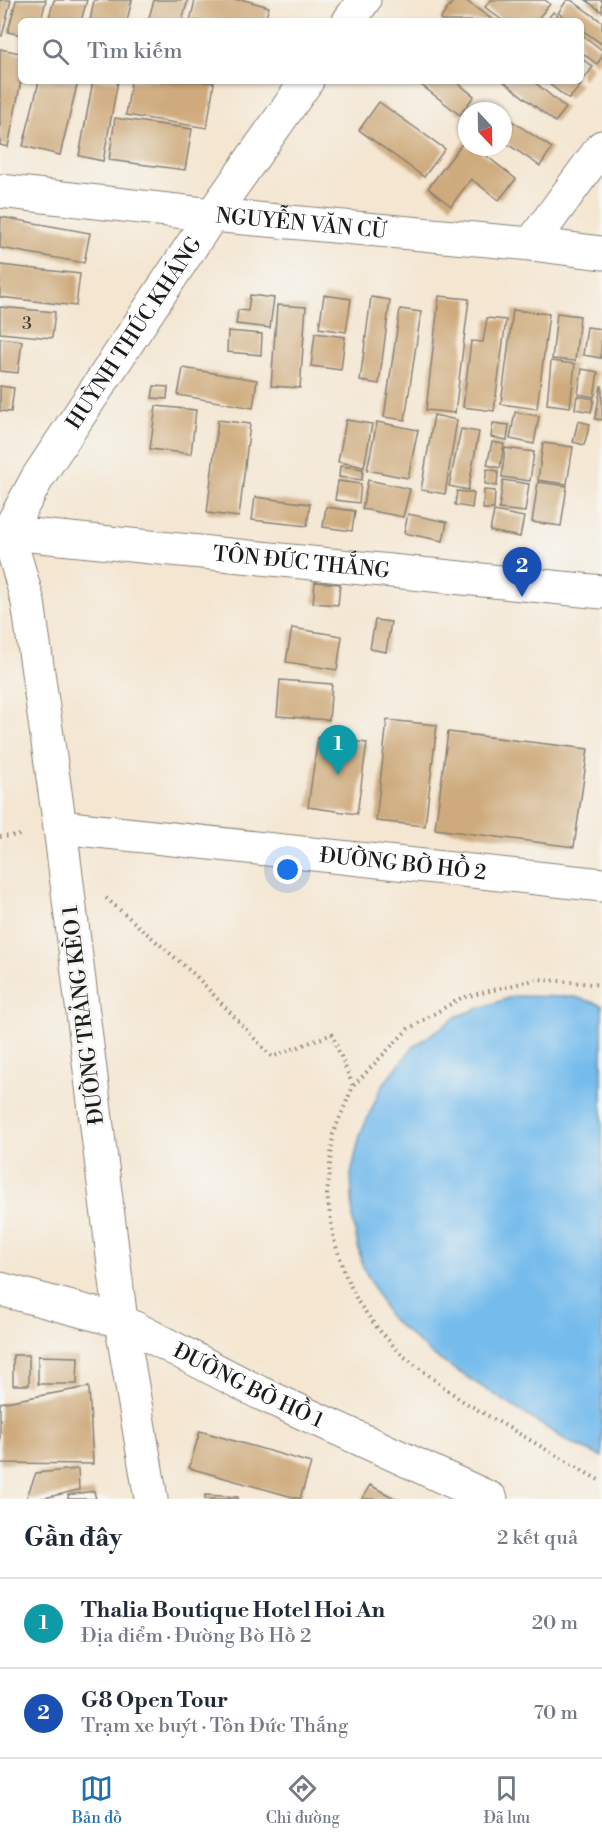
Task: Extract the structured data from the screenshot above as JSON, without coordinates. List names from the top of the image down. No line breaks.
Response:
{"streets":{"street":["NGUYỄN VĂN CỪ","HUỲNH THÚC KHÁNG","TÔN ĐỨC THẮNG","ĐƯỜNG BỜ HỒ 2","ĐƯỜNG TRẢNG KÈO 1","ĐƯỜNG BỜ HỒ 1"]},"crossings":[["NGUYỄN VĂN CỪ","HUỲNH THÚC KHÁNG"],["HUỲNH THÚC KHÁNG","TÔN ĐỨC THẮNG"],["HUỲNH THÚC KHÁNG","ĐƯỜNG TRẢNG KÈO 1"],["TÔN ĐỨC THẮNG","ĐƯỜNG TRẢNG KÈO 1"],["ĐƯỜNG BỜ HỒ 2","ĐƯỜNG TRẢNG KÈO 1"],["ĐƯỜNG TRẢNG KÈO 1","ĐƯỜNG BỜ HỒ 1"]],"house_numbers":["3"],"north":"bottom","page":{"search":"Tìm kiếm","pins":["2","1"],"heading":["Gần đây","2 kết quả"],"list":[{"mark":"1","name":"Thalia Boutique Hotel Hoi An","note":"Địa điểm · Đường Bờ Hồ 2","value":"20 m"},{"mark":"2","name":"G8 Open Tour","note":"Trạm xe buýt · Tôn Đức Thắng","value":"70 m"}],"nav":["Bản đồ","Chỉ đường","Đã lưu"]}}
